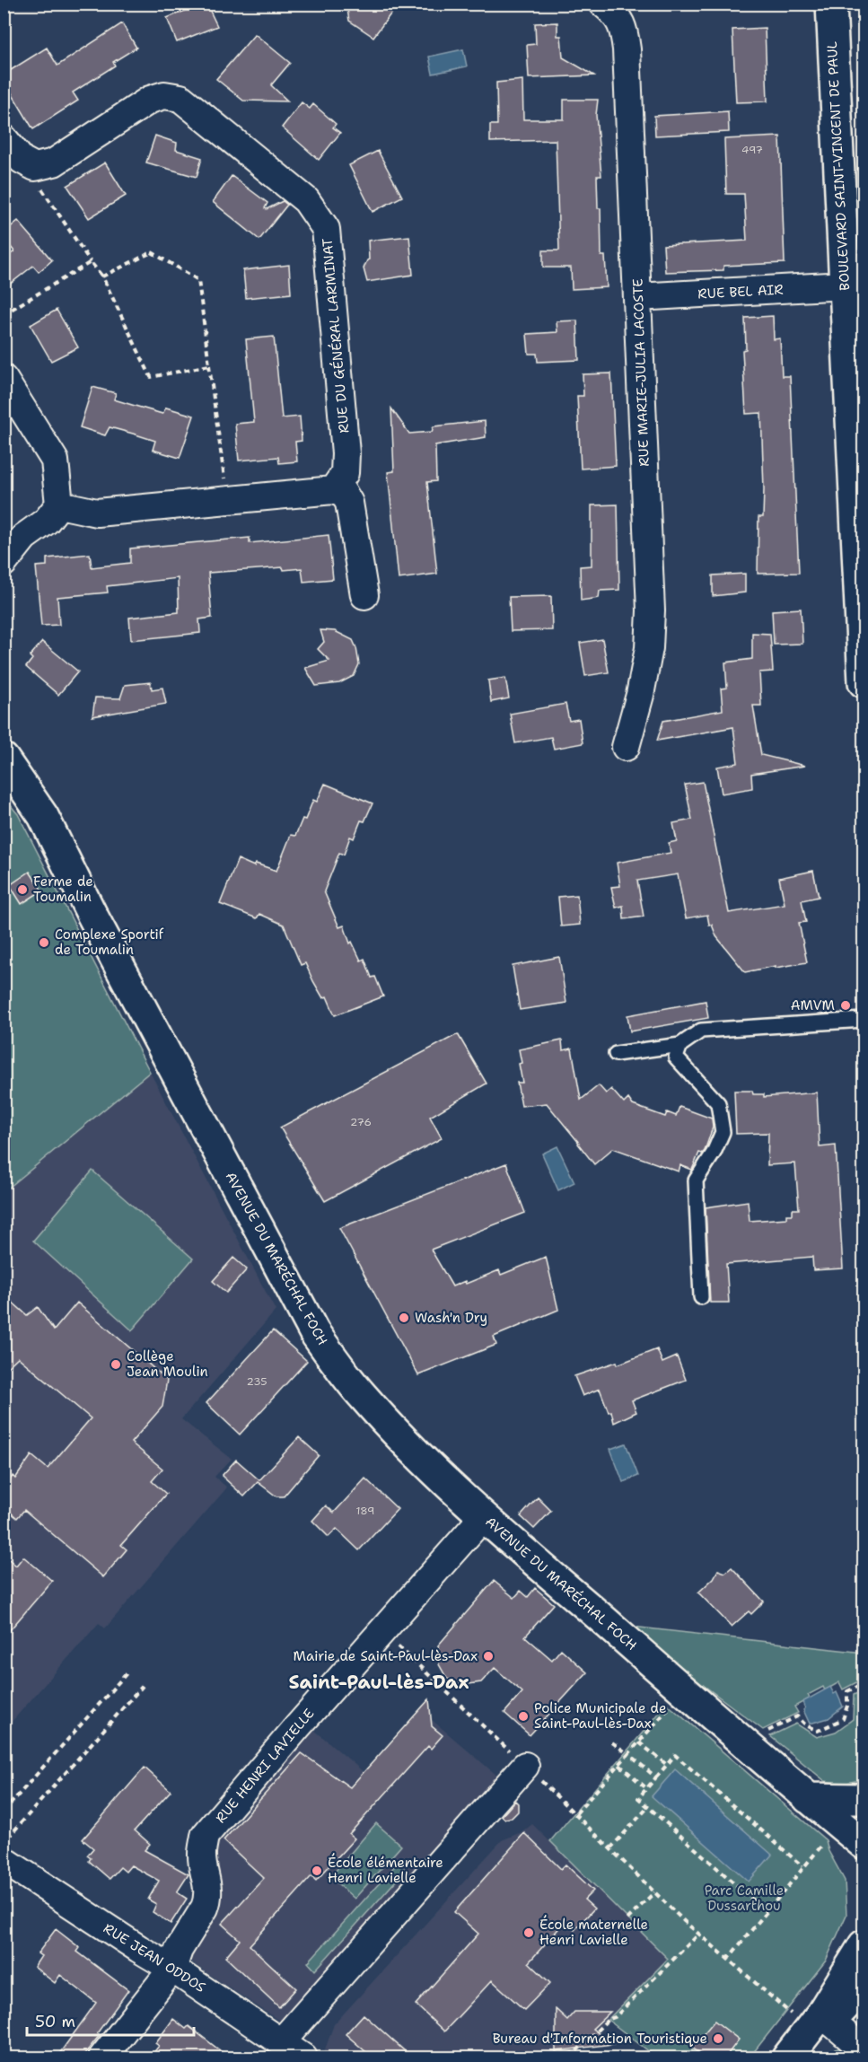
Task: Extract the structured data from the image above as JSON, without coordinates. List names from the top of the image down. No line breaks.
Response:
{"streets":{"main road":["BOULEVARD SAINT-VINCENT DE PAUL","AVENUE DU MARÉCHAL FOCH"],"street":["RUE BEL AIR","RUE DU GÉNÉRAL LARMINAT","RUE MARIE-JULIA LACOSTE","RUE HENRI LAVIELLE","RUE JEAN ODDOS"]},"crossings":[["BOULEVARD SAINT-VINCENT DE PAUL","RUE BEL AIR"],["RUE BEL AIR","RUE MARIE-JULIA LACOSTE"],["AVENUE DU MARÉCHAL FOCH","RUE HENRI LAVIELLE"],["RUE HENRI LAVIELLE","RUE JEAN ODDOS"]],"districts":["Saint-Paul-lès-Dax"],"parks":["Parc Camille Dussarthou"],"places":["Ferme de Toumalin","Complexe Sportif de Toumalin","AMVM","Wash'n Dry","Collège Jean Moulin","Mairie de Saint-Paul-lès-Dax","Police Municipale de Saint-Paul-lès-Dax","École élémentaire Henri Lavielle","École maternelle Henri Lavielle","Bureau d'Information Touristique"],"house_numbers":["497","276","235","189"],"scale_bar":"50 m"}
